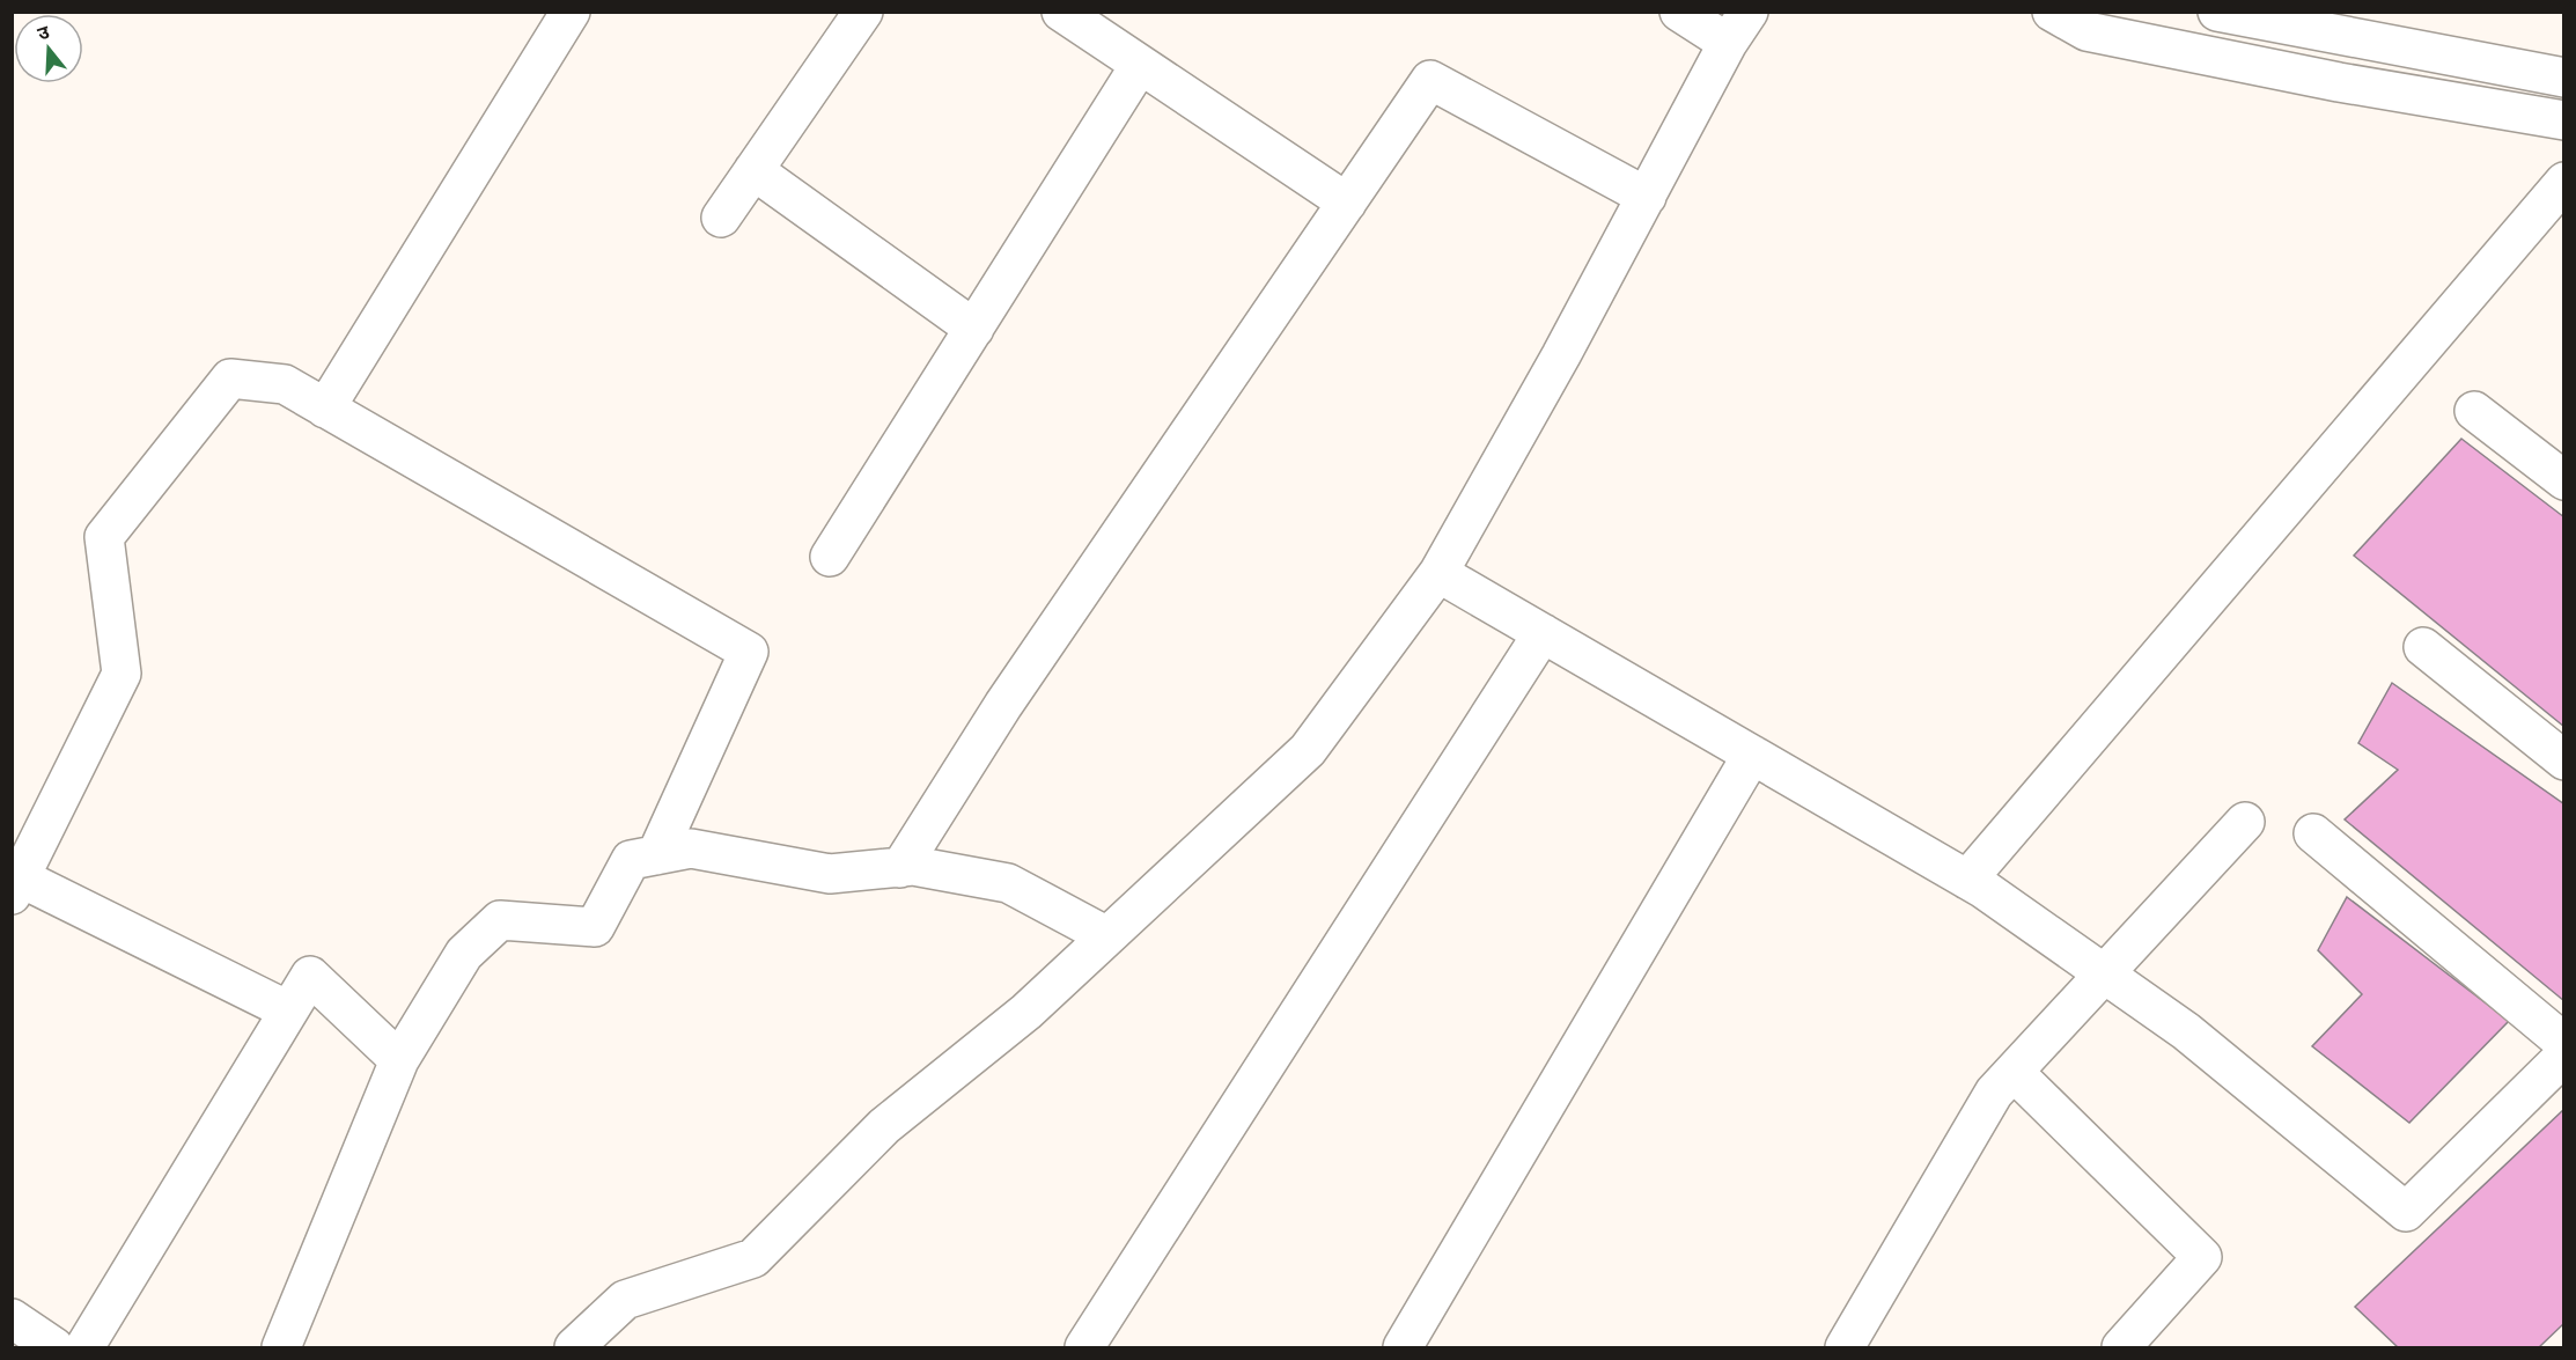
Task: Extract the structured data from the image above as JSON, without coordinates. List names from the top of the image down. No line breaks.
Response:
{"north":"top"}
